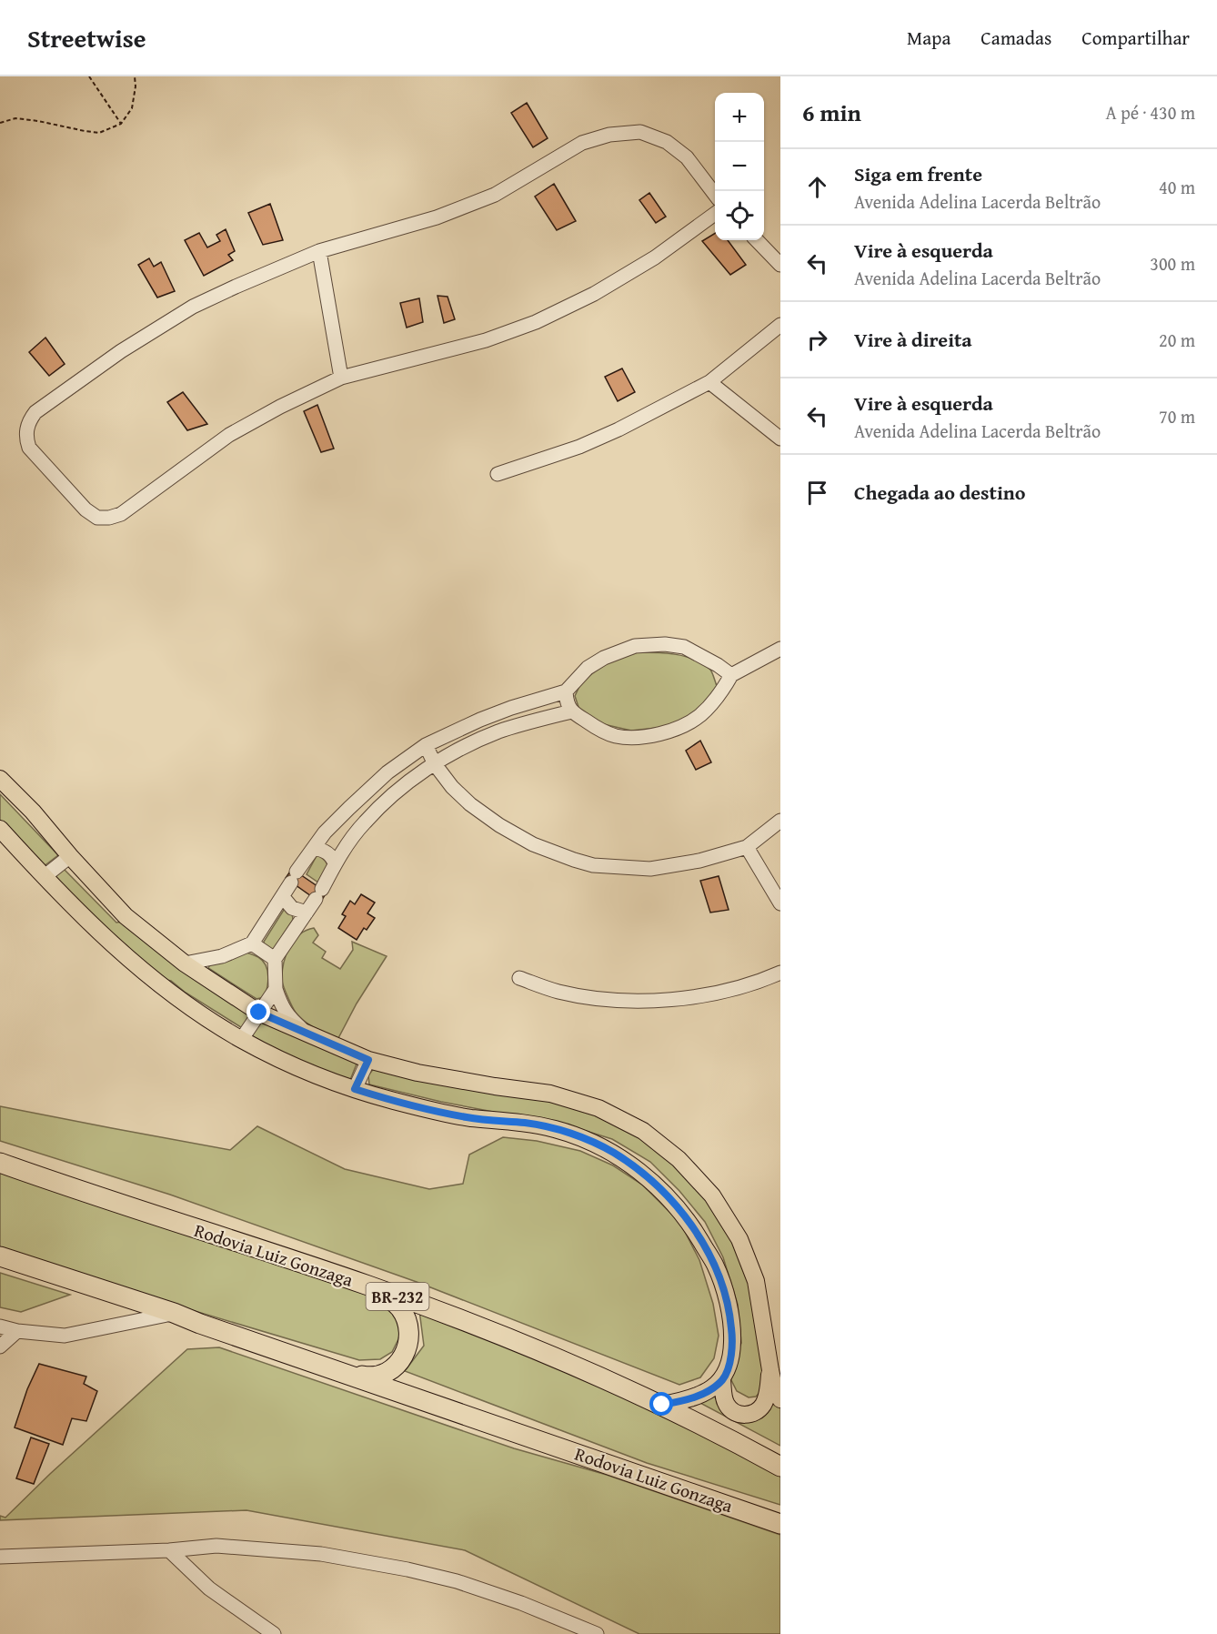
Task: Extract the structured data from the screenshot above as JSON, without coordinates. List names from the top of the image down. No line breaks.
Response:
{"streets":{"highway":["Rodovia Luiz Gonzaga","BR-232"]},"page":{"header":"Streetwise","nav":["Mapa","Camadas","Compartilhar"],"heading":["6 min","A pé · 430 m"],"map_buttons":["+","−"],"list":[["Siga em frente","Avenida Adelina Lacerda Beltrão","40 m"],["Vire à esquerda","Avenida Adelina Lacerda Beltrão","300 m"],["Vire à direita","20 m"],["Vire à esquerda","Avenida Adelina Lacerda Beltrão","70 m"],"Chegada ao destino"]}}
